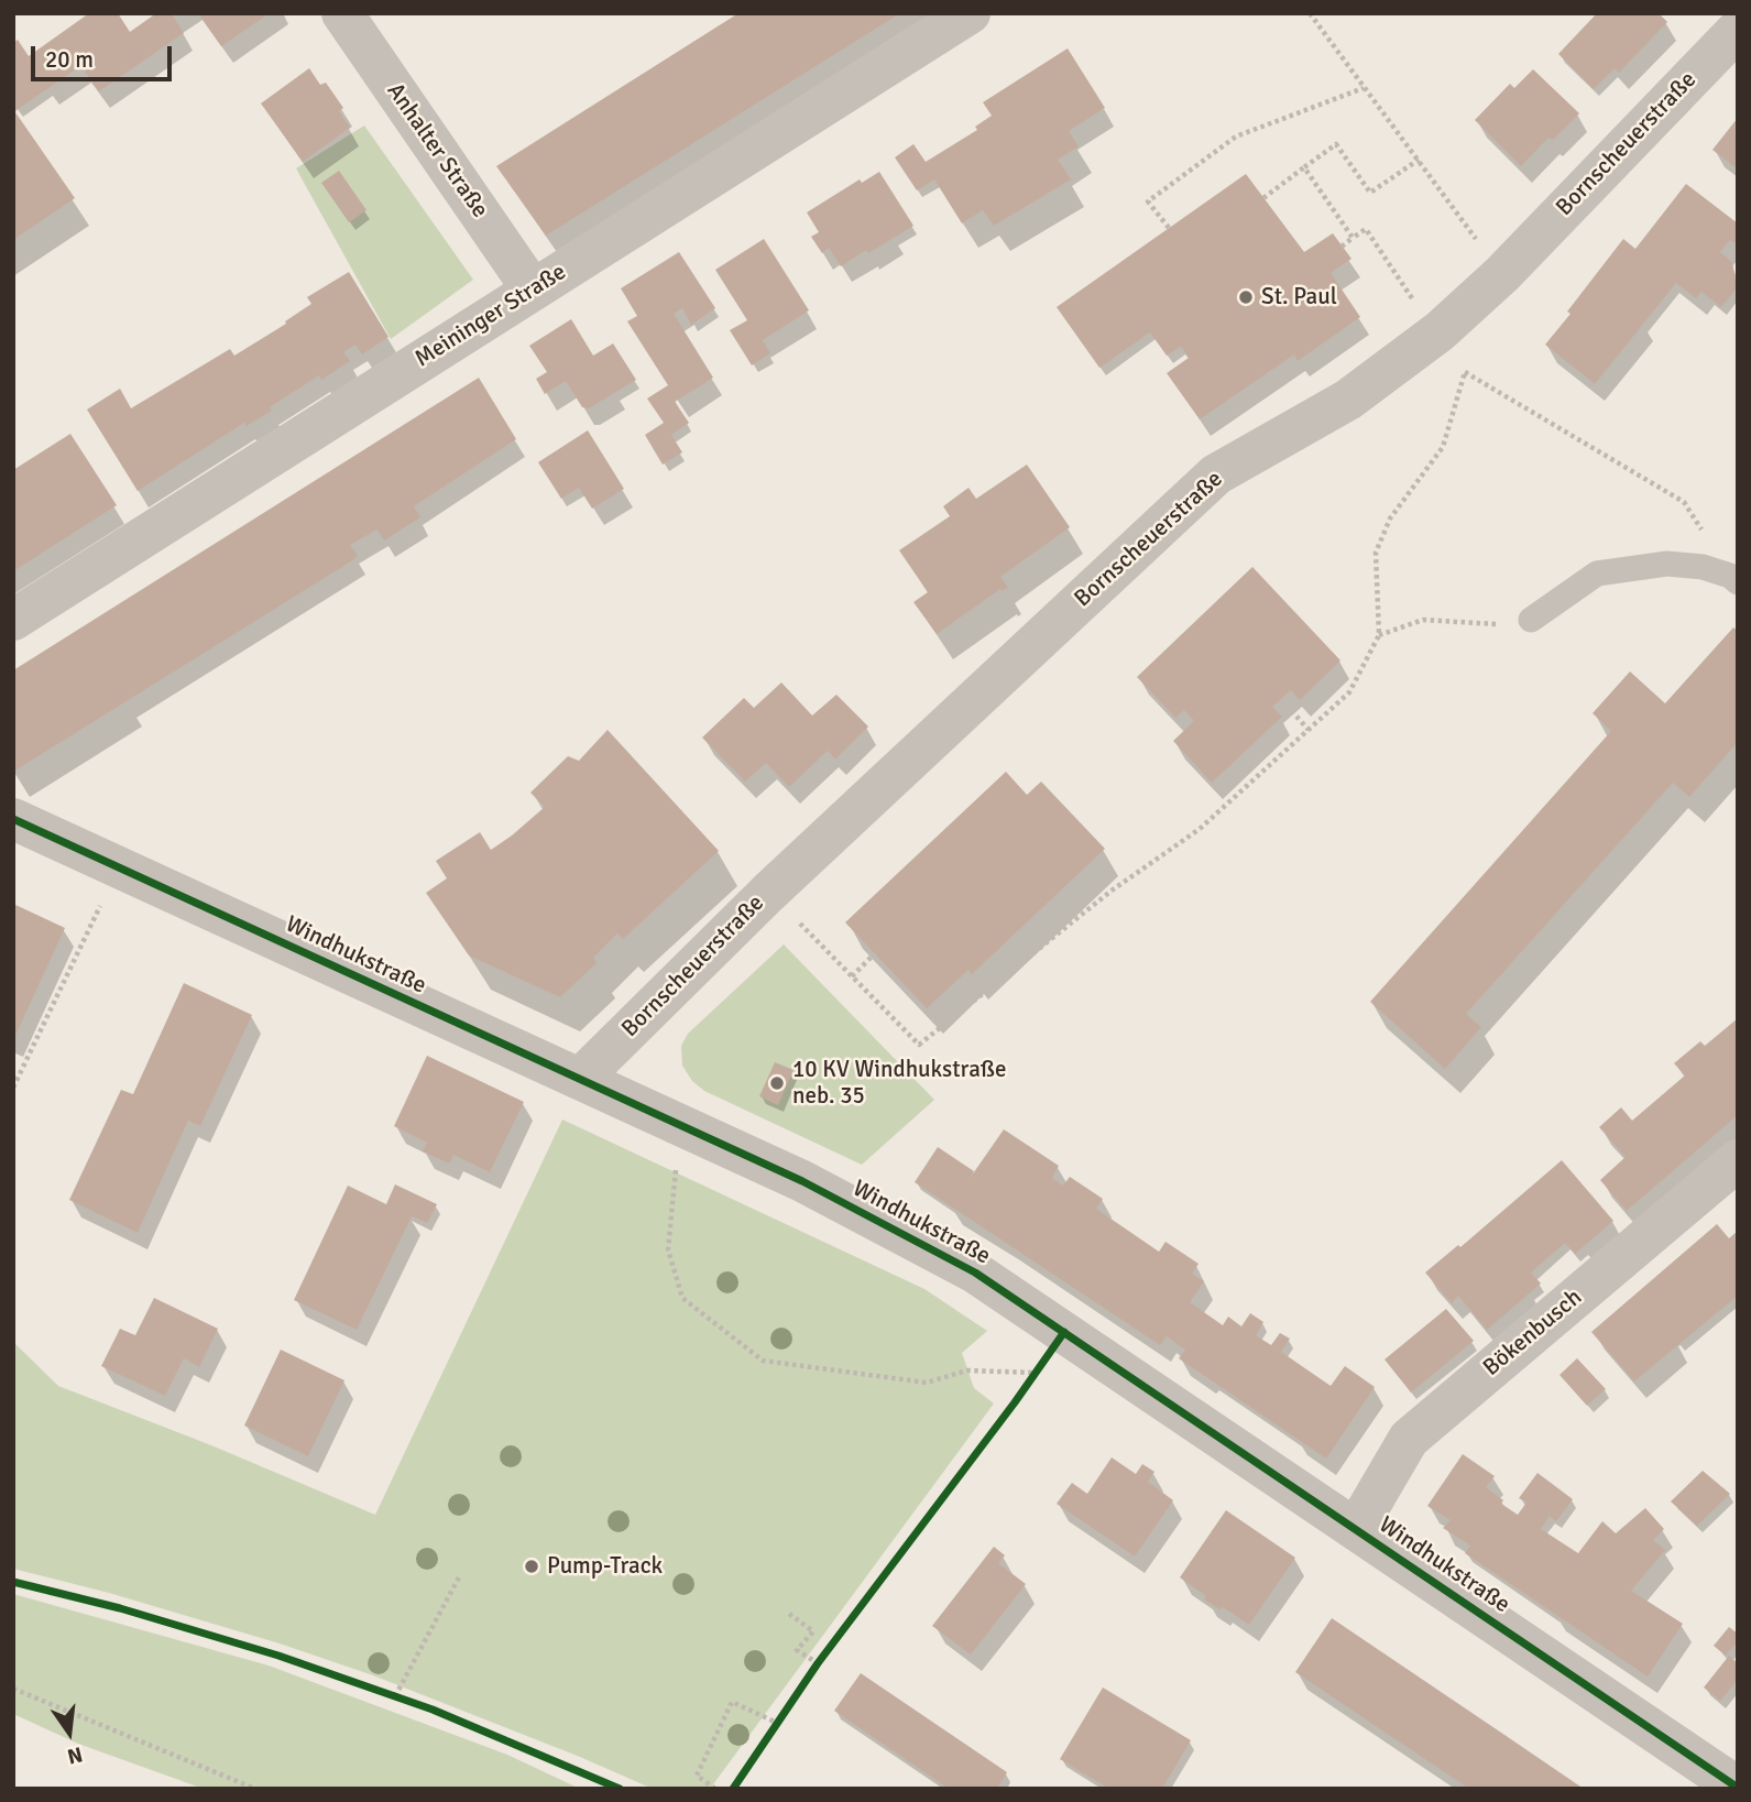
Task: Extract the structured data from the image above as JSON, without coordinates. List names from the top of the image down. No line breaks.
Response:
{"streets":{"street":["Bornscheuerstraße","Anhalter Straße","Meininger Straße","Windhukstraße","Bökenbusch"]},"crossings":[["Bornscheuerstraße","Windhukstraße"],["Anhalter Straße","Meininger Straße"],["Windhukstraße","Bökenbusch"]],"places":["St. Paul","10 KV Windhukstraße neb. 35","Pump-Track"],"scale_bar":"20 m","north":"bottom"}
